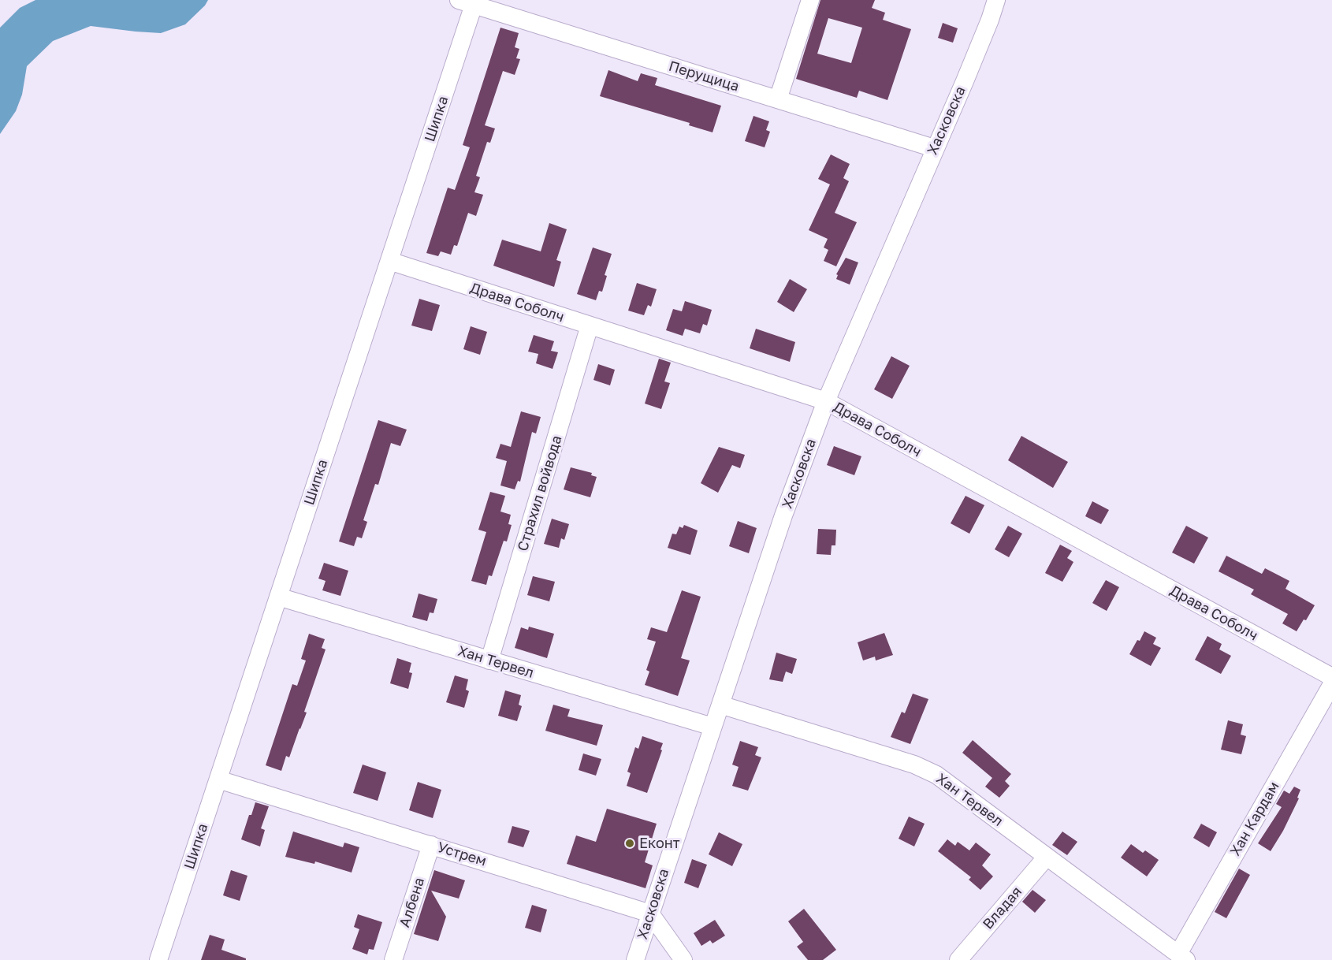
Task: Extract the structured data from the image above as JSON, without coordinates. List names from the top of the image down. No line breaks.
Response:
{"streets":{"street":["Перущица","Шипка","Хасковска","Драва Соболч","Страхил войвода","Хан Тервел","Хан Кардам","Устрем","Албена","Владая"]},"crossings":[["Перущица","Шипка"],["Перущица","Хасковска"],["Шипка","Драва Соболч"],["Шипка","Хан Тервел"],["Шипка","Устрем"],["Хасковска","Драва Соболч"],["Хасковска","Хан Тервел"],["Хасковска","Устрем"],["Драва Соболч","Страхил войвода"],["Страхил войвода","Хан Тервел"],["Хан Тервел","Хан Кардам"],["Хан Тервел","Владая"],["Устрем","Албена"]],"places":["Еконт"]}
